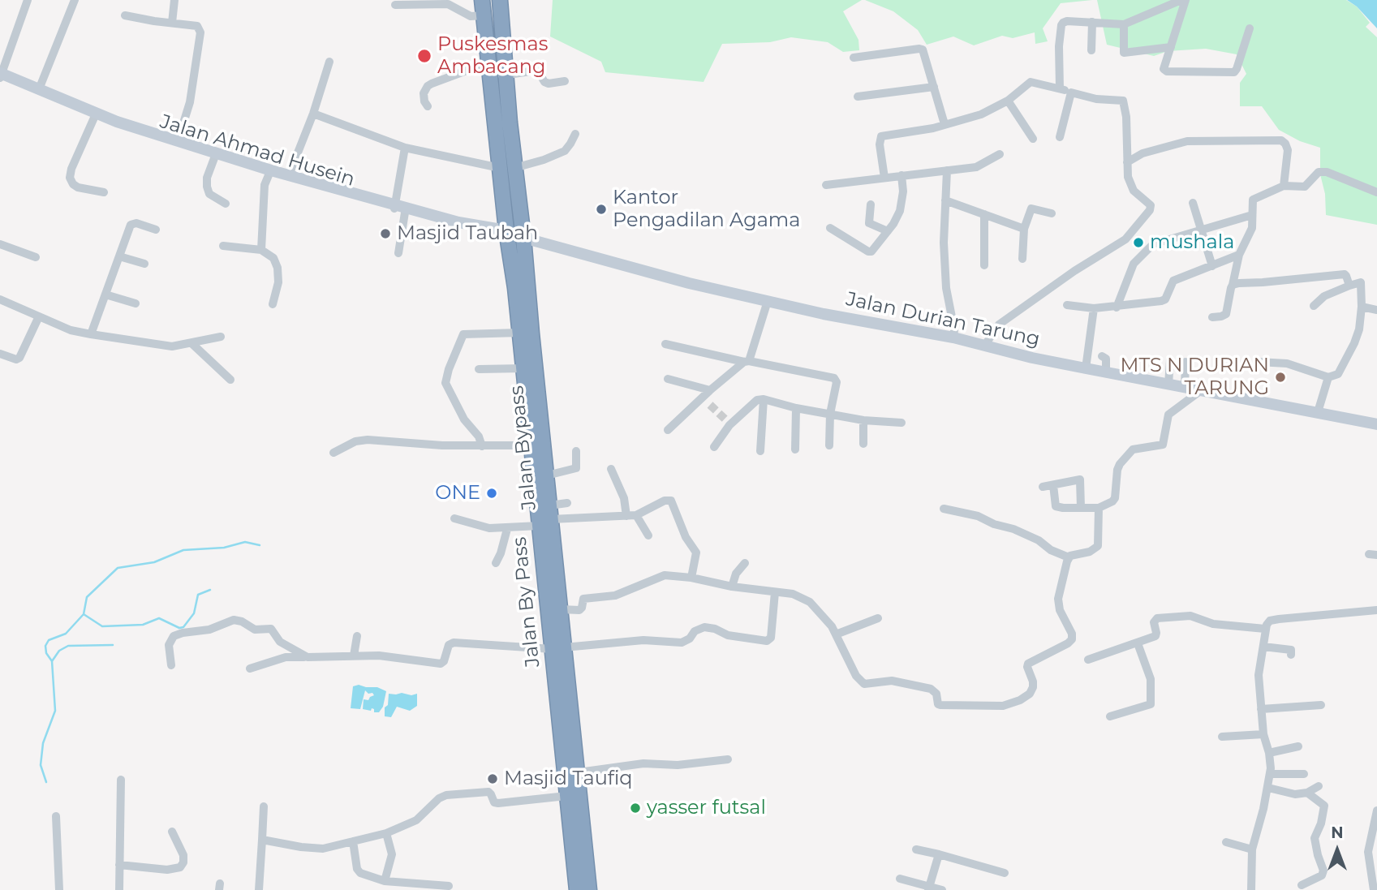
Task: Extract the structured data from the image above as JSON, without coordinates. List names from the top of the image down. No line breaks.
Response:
{"streets":{"highway":["Jalan Bypass","Jalan By Pass"],"main road":["Jalan Ahmad Husein","Jalan Durian Tarung"]},"crossings":[["Jalan Ahmad Husein","Jalan Durian Tarung"],["Jalan Ahmad Husein","Jalan By Pass"],["Jalan Durian Tarung","Jalan Bypass"],["Jalan Durian Tarung","Jalan By Pass"],["Jalan Bypass","Jalan By Pass"]],"places":["Puskesmas Ambacang","Kantor Pengadilan Agama","Masjid Taubah","mushala","MTS N DURIAN TARUNG","ONE","Masjid Taufiq","yasser futsal"],"north":"top"}
